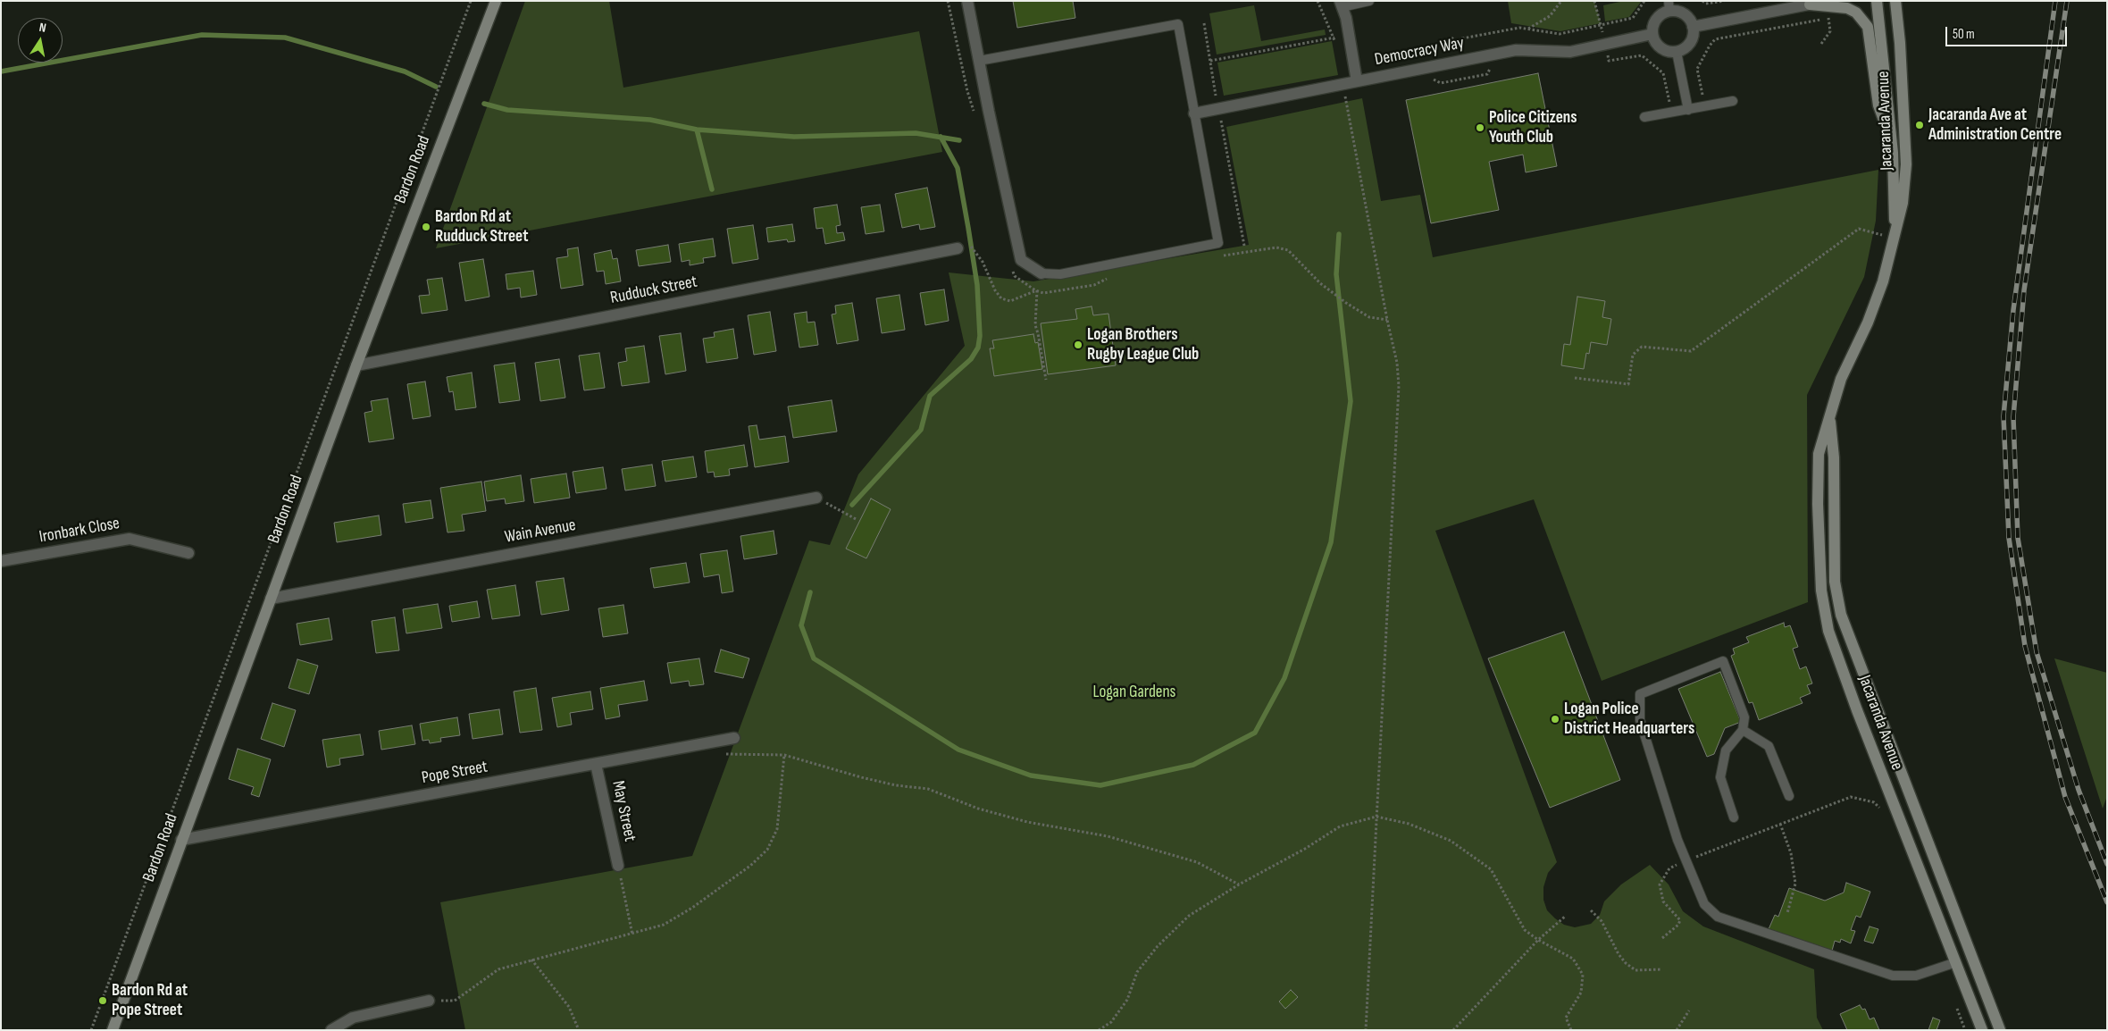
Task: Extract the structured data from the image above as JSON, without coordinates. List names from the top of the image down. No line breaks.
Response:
{"streets":{"street":["Democracy Way","Jacaranda Avenue","Bardon Road","Rudduck Street","Ironbark Close","Wain Avenue","Pope Street","May Street"]},"crossings":[["Bardon Road","Rudduck Street"],["Bardon Road","Wain Avenue"],["Bardon Road","Pope Street"],["Pope Street","May Street"]],"parks":["Logan Gardens"],"places":["Jacaranda Ave at Administration Centre","Police Citizens Youth Club","Bardon Rd at Rudduck Street","Logan Brothers Rugby League Club","Logan Police District Headquarters","Bardon Rd at Pope Street"],"scale_bar":"50 m","north":"top"}
